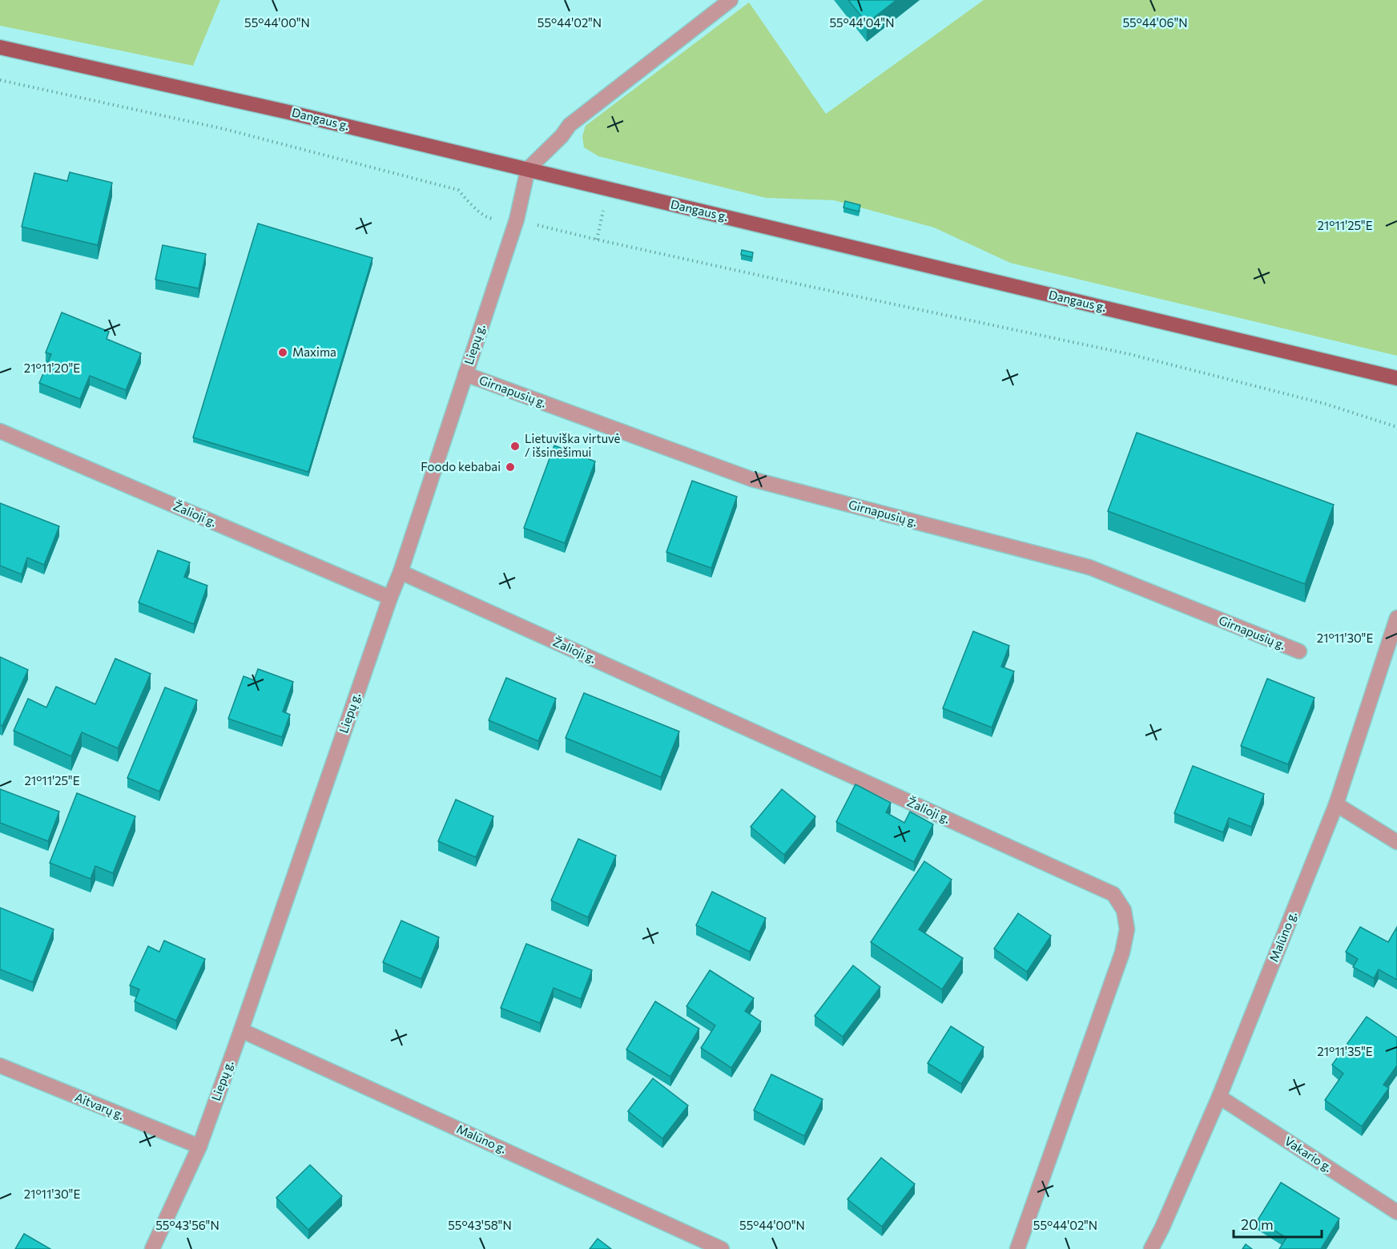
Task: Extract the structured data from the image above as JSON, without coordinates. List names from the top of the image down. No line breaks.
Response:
{"streets":{"main road":["Dangaus g."],"street":["Liepų g.","Girnapusių g.","Žalioji g.","Malūno g.","Aitvarų g.","Vakario g."]},"crossings":[["Dangaus g.","Liepų g."],["Liepų g.","Girnapusių g."],["Liepų g.","Žalioji g."],["Liepų g.","Malūno g."],["Liepų g.","Aitvarų g."],["Malūno g.","Vakario g."]],"places":["Maxima","Lietuviška virtuvė / išsinešimui","Foodo kebabai"],"scale_bar":"20 m","coordinates":["55°44'06\"N","55°44'00\"N","55°44'02\"N","55°44'04\"N","21°11'25\"E","21°11'20\"E","21°11'30\"E","21°11'35\"E","55°43'56\"N","55°43'58\"N"]}
